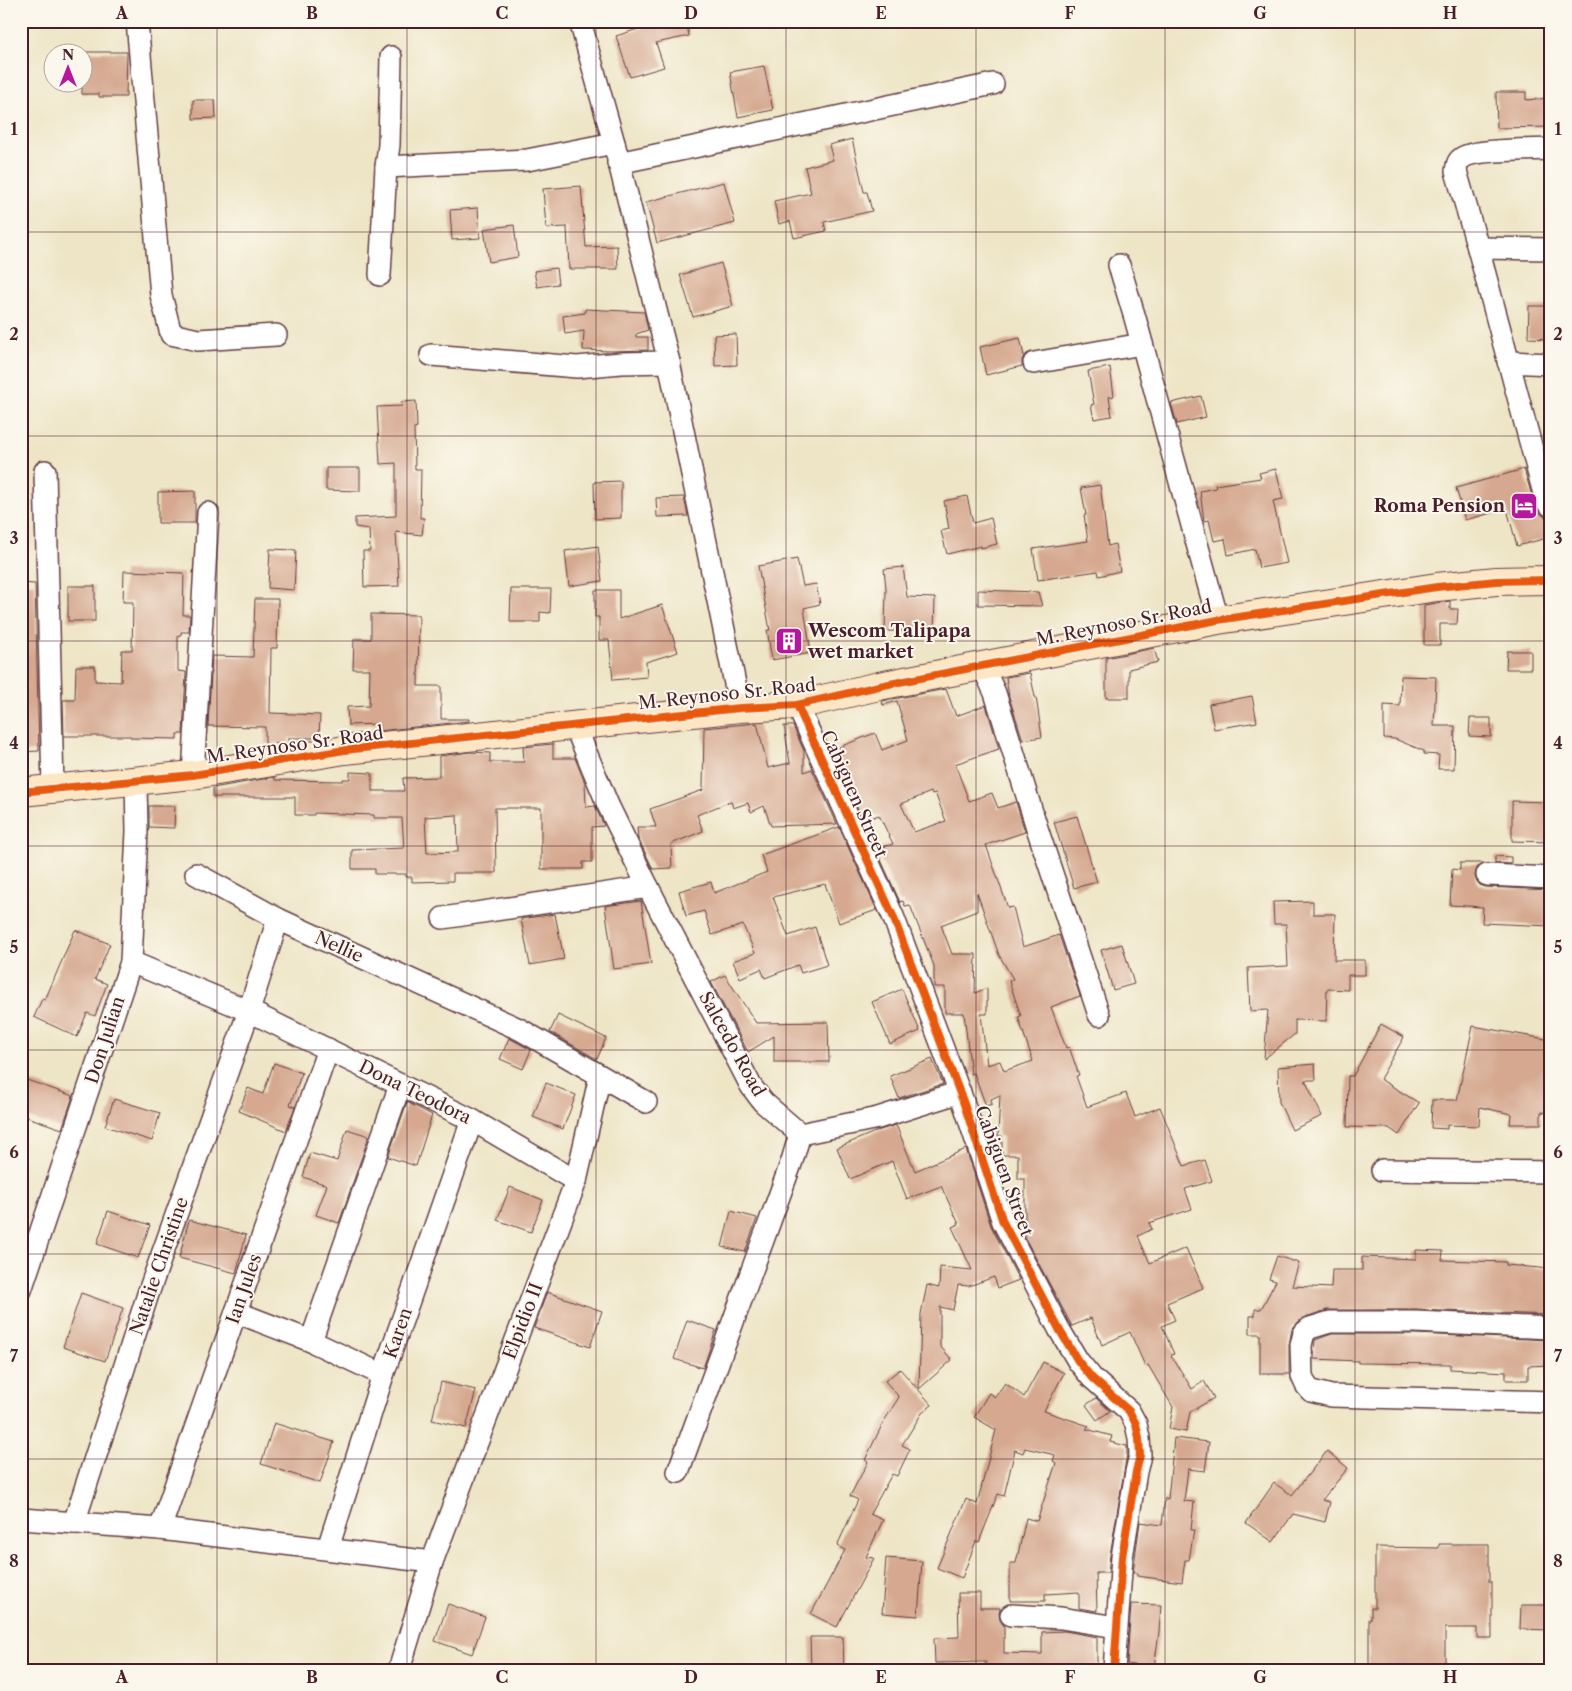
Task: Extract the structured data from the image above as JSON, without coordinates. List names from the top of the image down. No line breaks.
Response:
{"streets":{"street":["M. Reynoso Sr. Road","Cabiguen Street","Nellie","Don Julian","Salcedo Road","Dona Teodora","Natalie Christine","Ian Jules","Elpidio II","Karen"]},"crossings":[["M. Reynoso Sr. Road","Cabiguen Street"],["M. Reynoso Sr. Road","Don Julian"],["M. Reynoso Sr. Road","Salcedo Road"],["Nellie","Elpidio II"],["Dona Teodora","Natalie Christine"],["Dona Teodora","Ian Jules"],["Dona Teodora","Elpidio II"],["Dona Teodora","Karen"]],"places":{"hotel":["Roma Pension"],"building":["Wescom Talipapa wet market"]},"north":"top","grid":{"columns":["A","B","C","D","E","F","G","H"],"rows":["1","2","3","4","5","6","7","8"]}}
